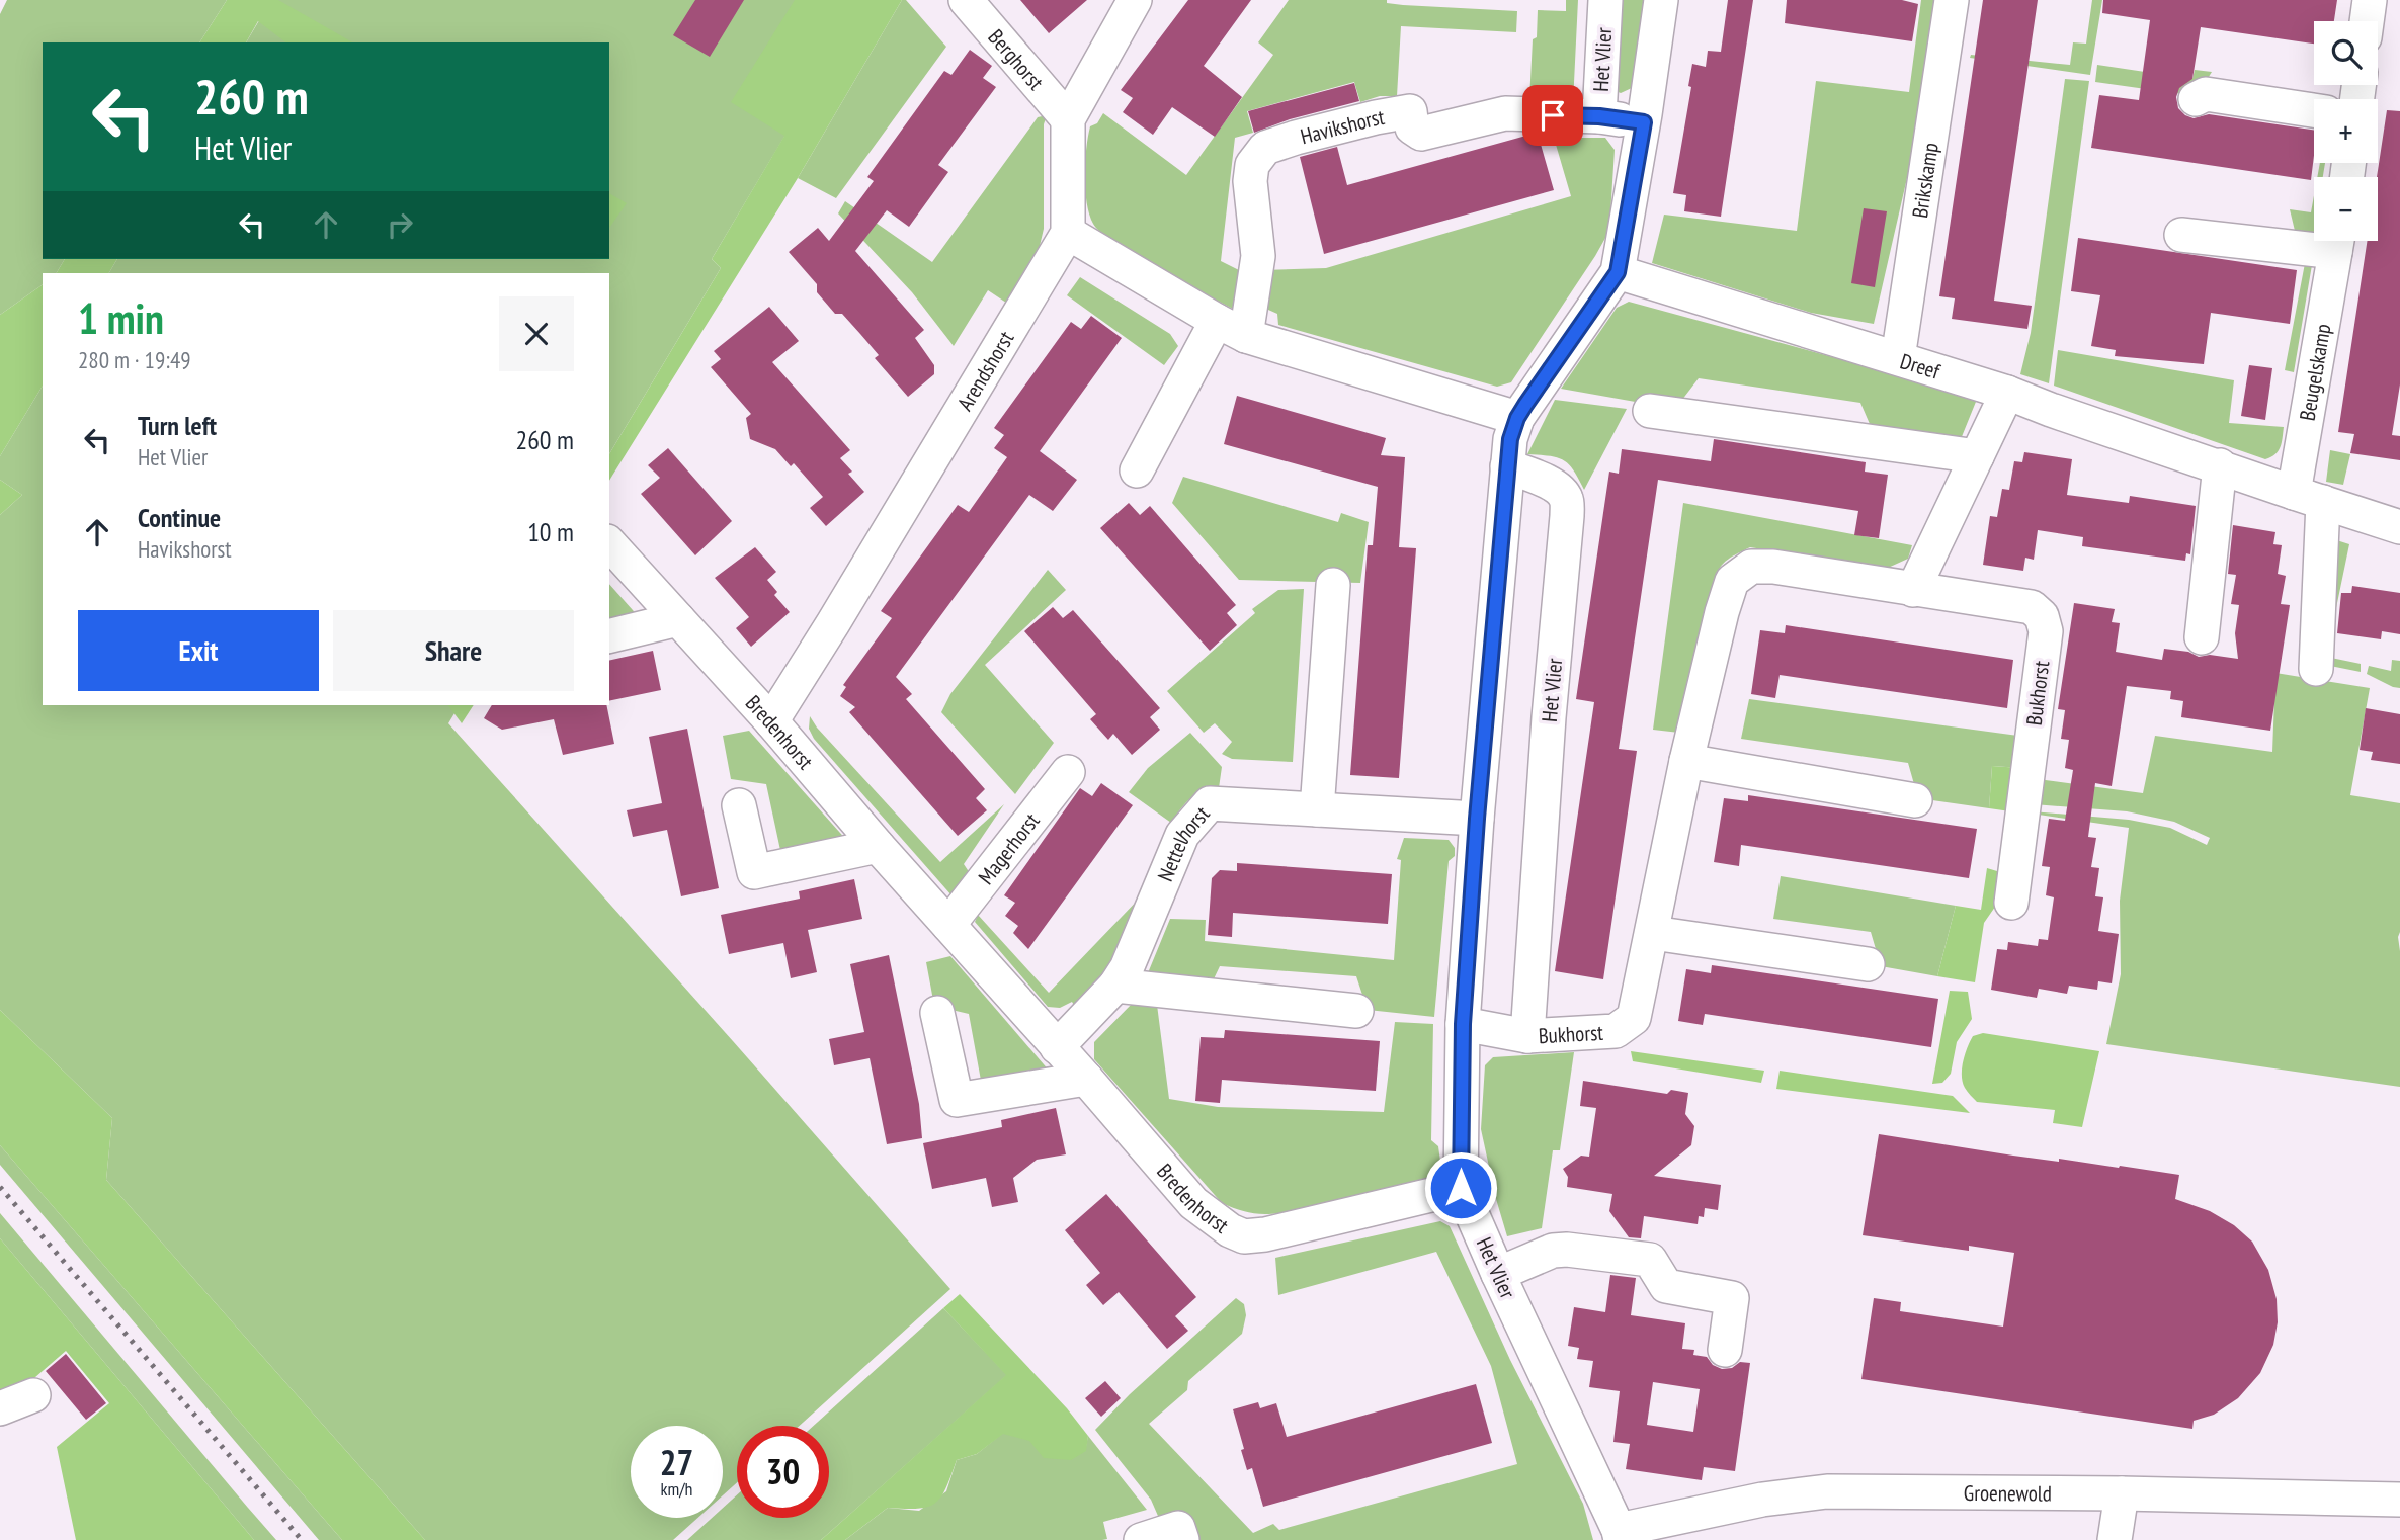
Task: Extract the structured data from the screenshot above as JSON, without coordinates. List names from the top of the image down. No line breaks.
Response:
{"streets":{"street":["Berghorst","Het Vlier","Havikshorst","Brikskamp","Dreef","Arendshorst","Beugelskamp","Bukhorst","Bredenhorst","Nettelhorst","Magerhorst","Groenewold"]},"crossings":[["Het Vlier","Havikshorst"],["Het Vlier","Dreef"],["Het Vlier","Bukhorst"],["Het Vlier","Bredenhorst"],["Het Vlier","Nettelhorst"],["Het Vlier","Groenewold"],["Brikskamp","Dreef"],["Dreef","Beugelskamp"],["Arendshorst","Bredenhorst"],["Bredenhorst","Nettelhorst"],["Bredenhorst","Magerhorst"]],"page":{"map_buttons":["+","−"],"turn":["260 m","Het Vlier"],"heading":["1 min","280 m · 19:49"],"list":[{"name":"Turn left","note":"Het Vlier","value":"260 m"},{"name":"Continue","note":"Havikshorst","value":"10 m"}],"buttons":["Exit","Share"],"speed":"27 km/h","limit":"30"}}
